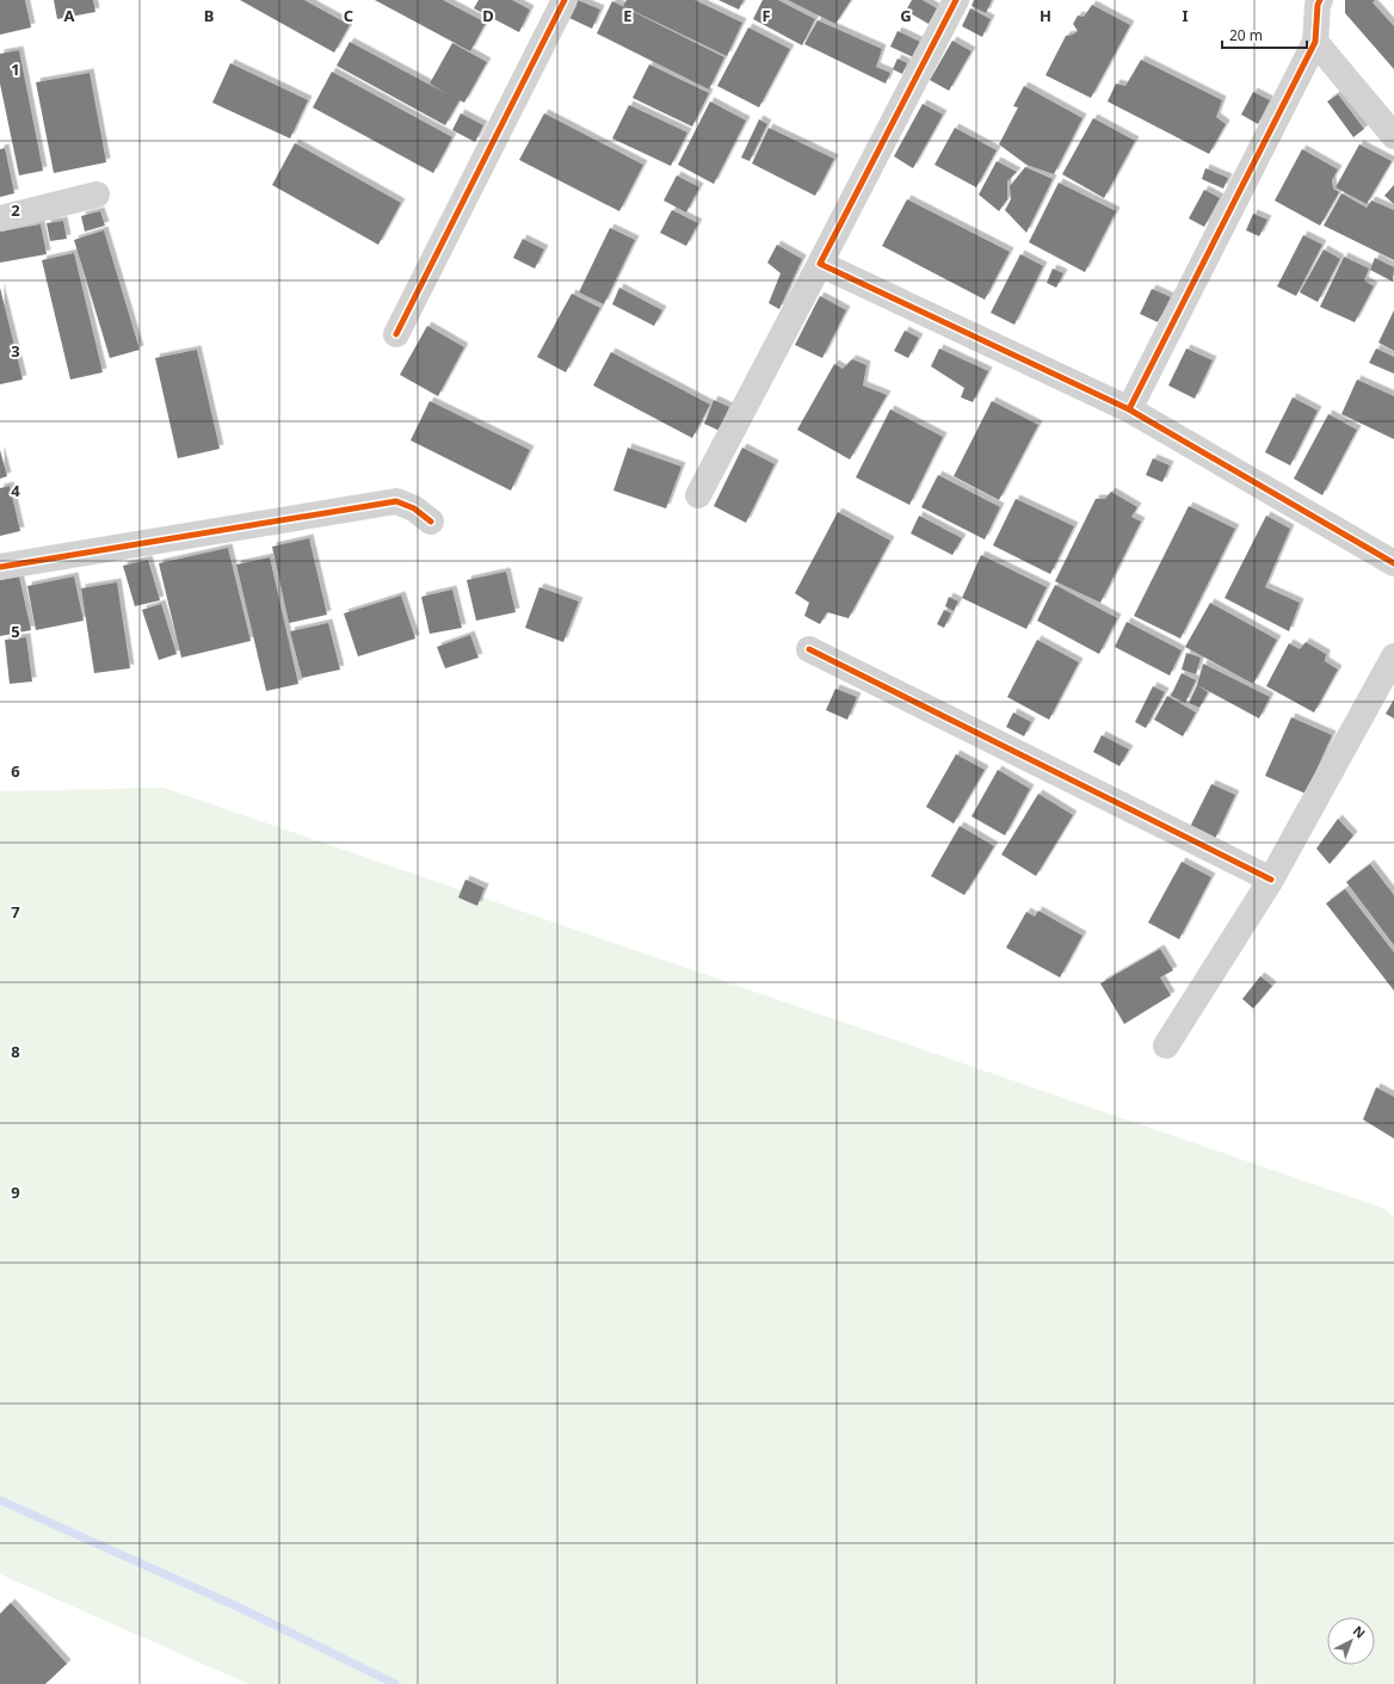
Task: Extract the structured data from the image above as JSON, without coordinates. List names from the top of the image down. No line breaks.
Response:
{"scale_bar":"20 m","north":"top right","grid":{"columns":["A","B","C","D","E","F","G","H","I"],"rows":["1","2","3","4","5","6","7","8","9"]}}
